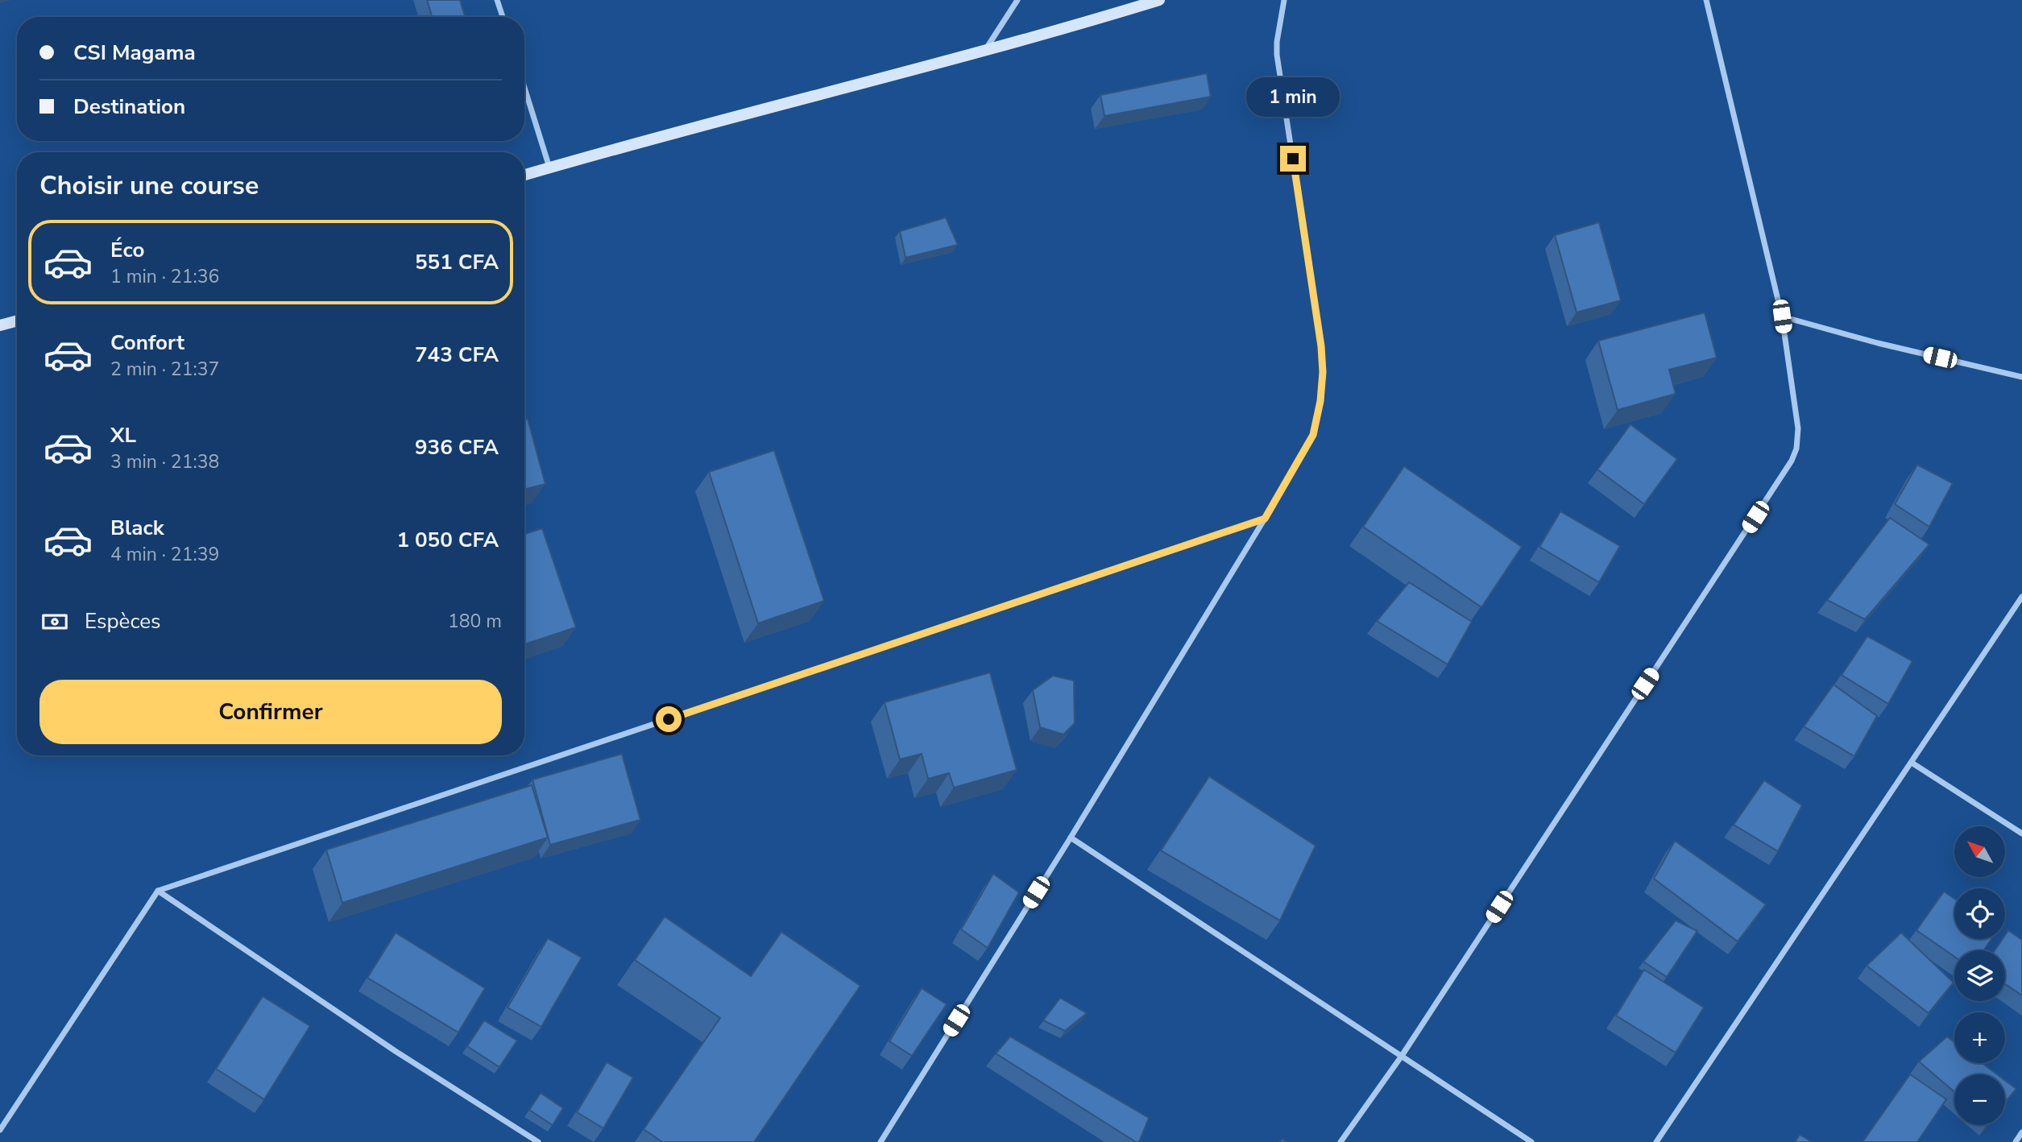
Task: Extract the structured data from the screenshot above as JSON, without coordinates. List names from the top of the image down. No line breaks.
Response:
{"north":"top left","page":{"banner":["CSI Magama","Destination"],"bubble":"1 min","heading":"Choisir une course","list":[{"name":"Éco","note":"1 min · 21:36","value":"551 CFA"},{"name":"Confort","note":"2 min · 21:37","value":"743 CFA"},{"name":"XL","note":"3 min · 21:38","value":"936 CFA"},{"name":"Black","note":"4 min · 21:39","value":"1 050 CFA"}],"pay":["Espèces","180 m"],"buttons":"Confirmer","map_buttons":["+","−"]}}
